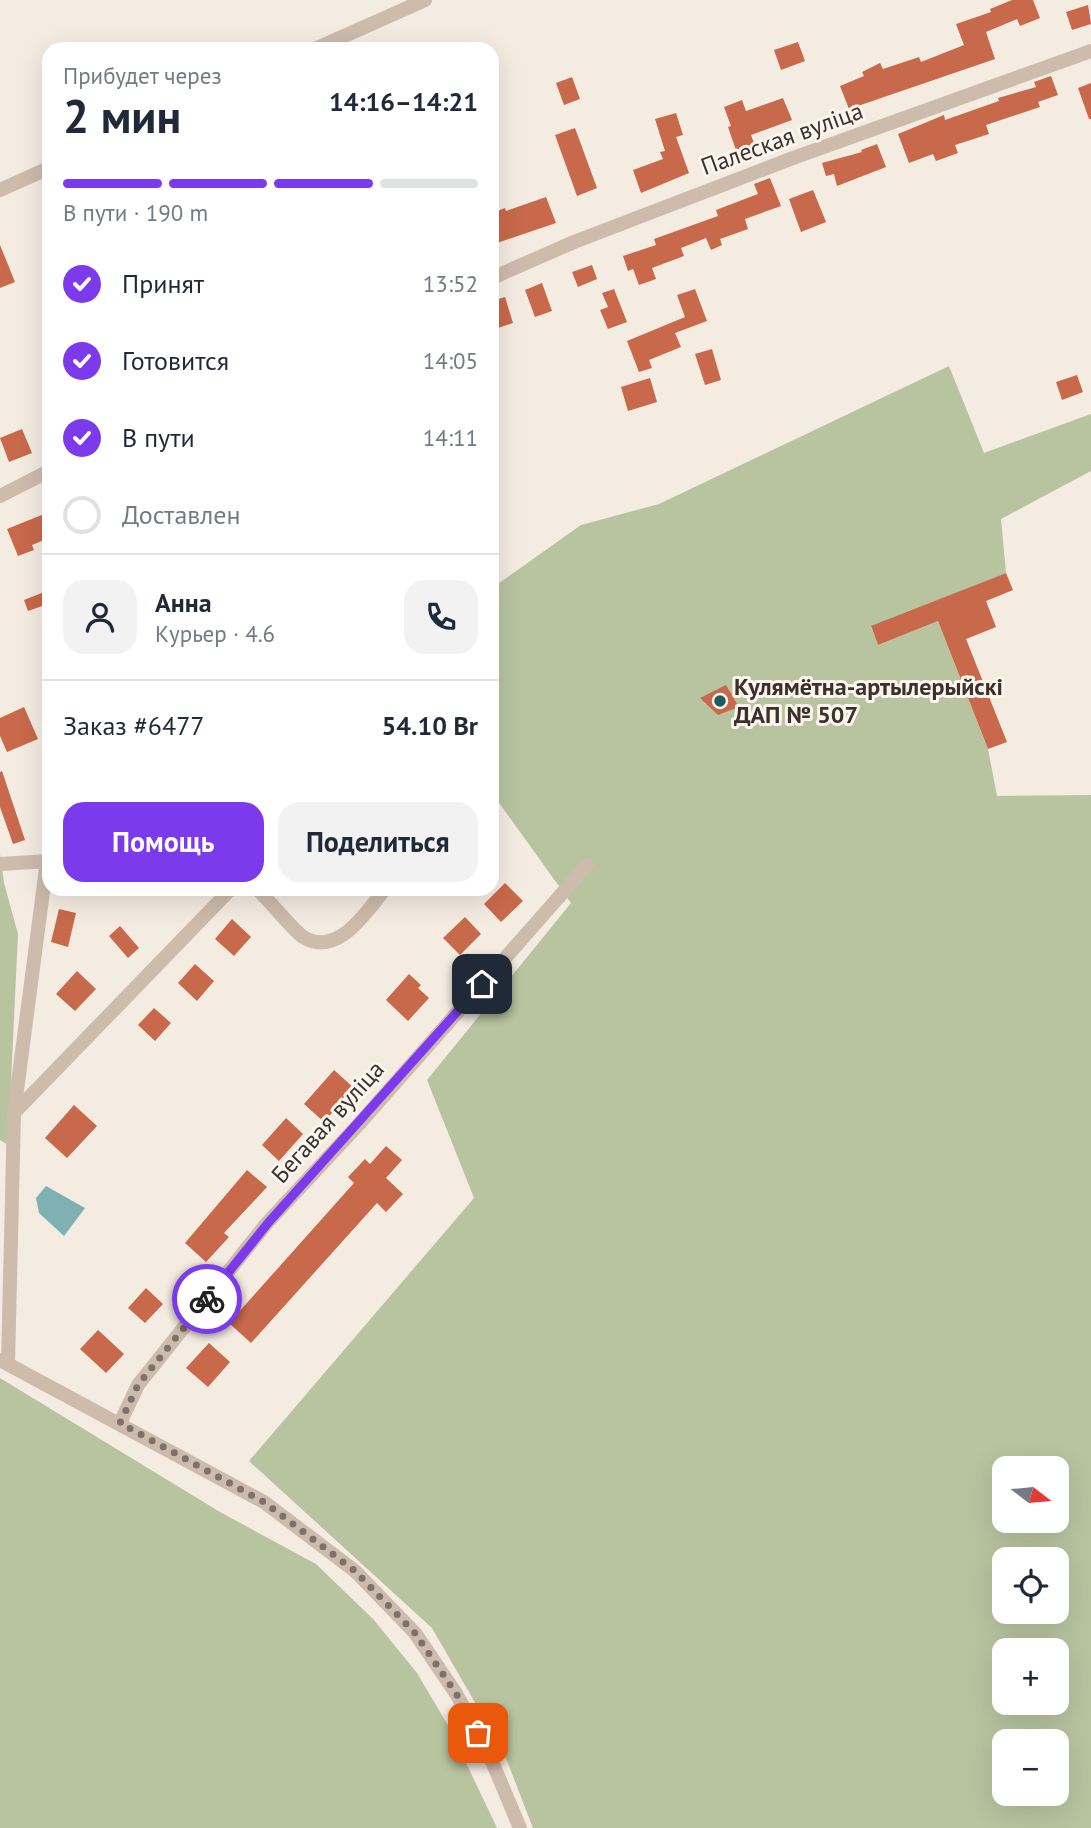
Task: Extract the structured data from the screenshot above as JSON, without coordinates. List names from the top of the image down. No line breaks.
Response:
{"streets":{"street":["Палеская вуліца","Бегавая вуліца"]},"places":["Кулямётна-артылерыйскі ДАП № 507"],"north":"right","page":{"heading":["2 мин","Прибудет через","14:16–14:21"],"panel":["Анна","Курьер · 4.6","Заказ #6477","54.10 Br"],"bar":"В пути · 190 m","list":[["Принят","13:52"],["Готовится","14:05"],["В пути","14:11"],"Доставлен"],"buttons":["Помощь","Поделиться"],"map_buttons":["+","−"]}}
